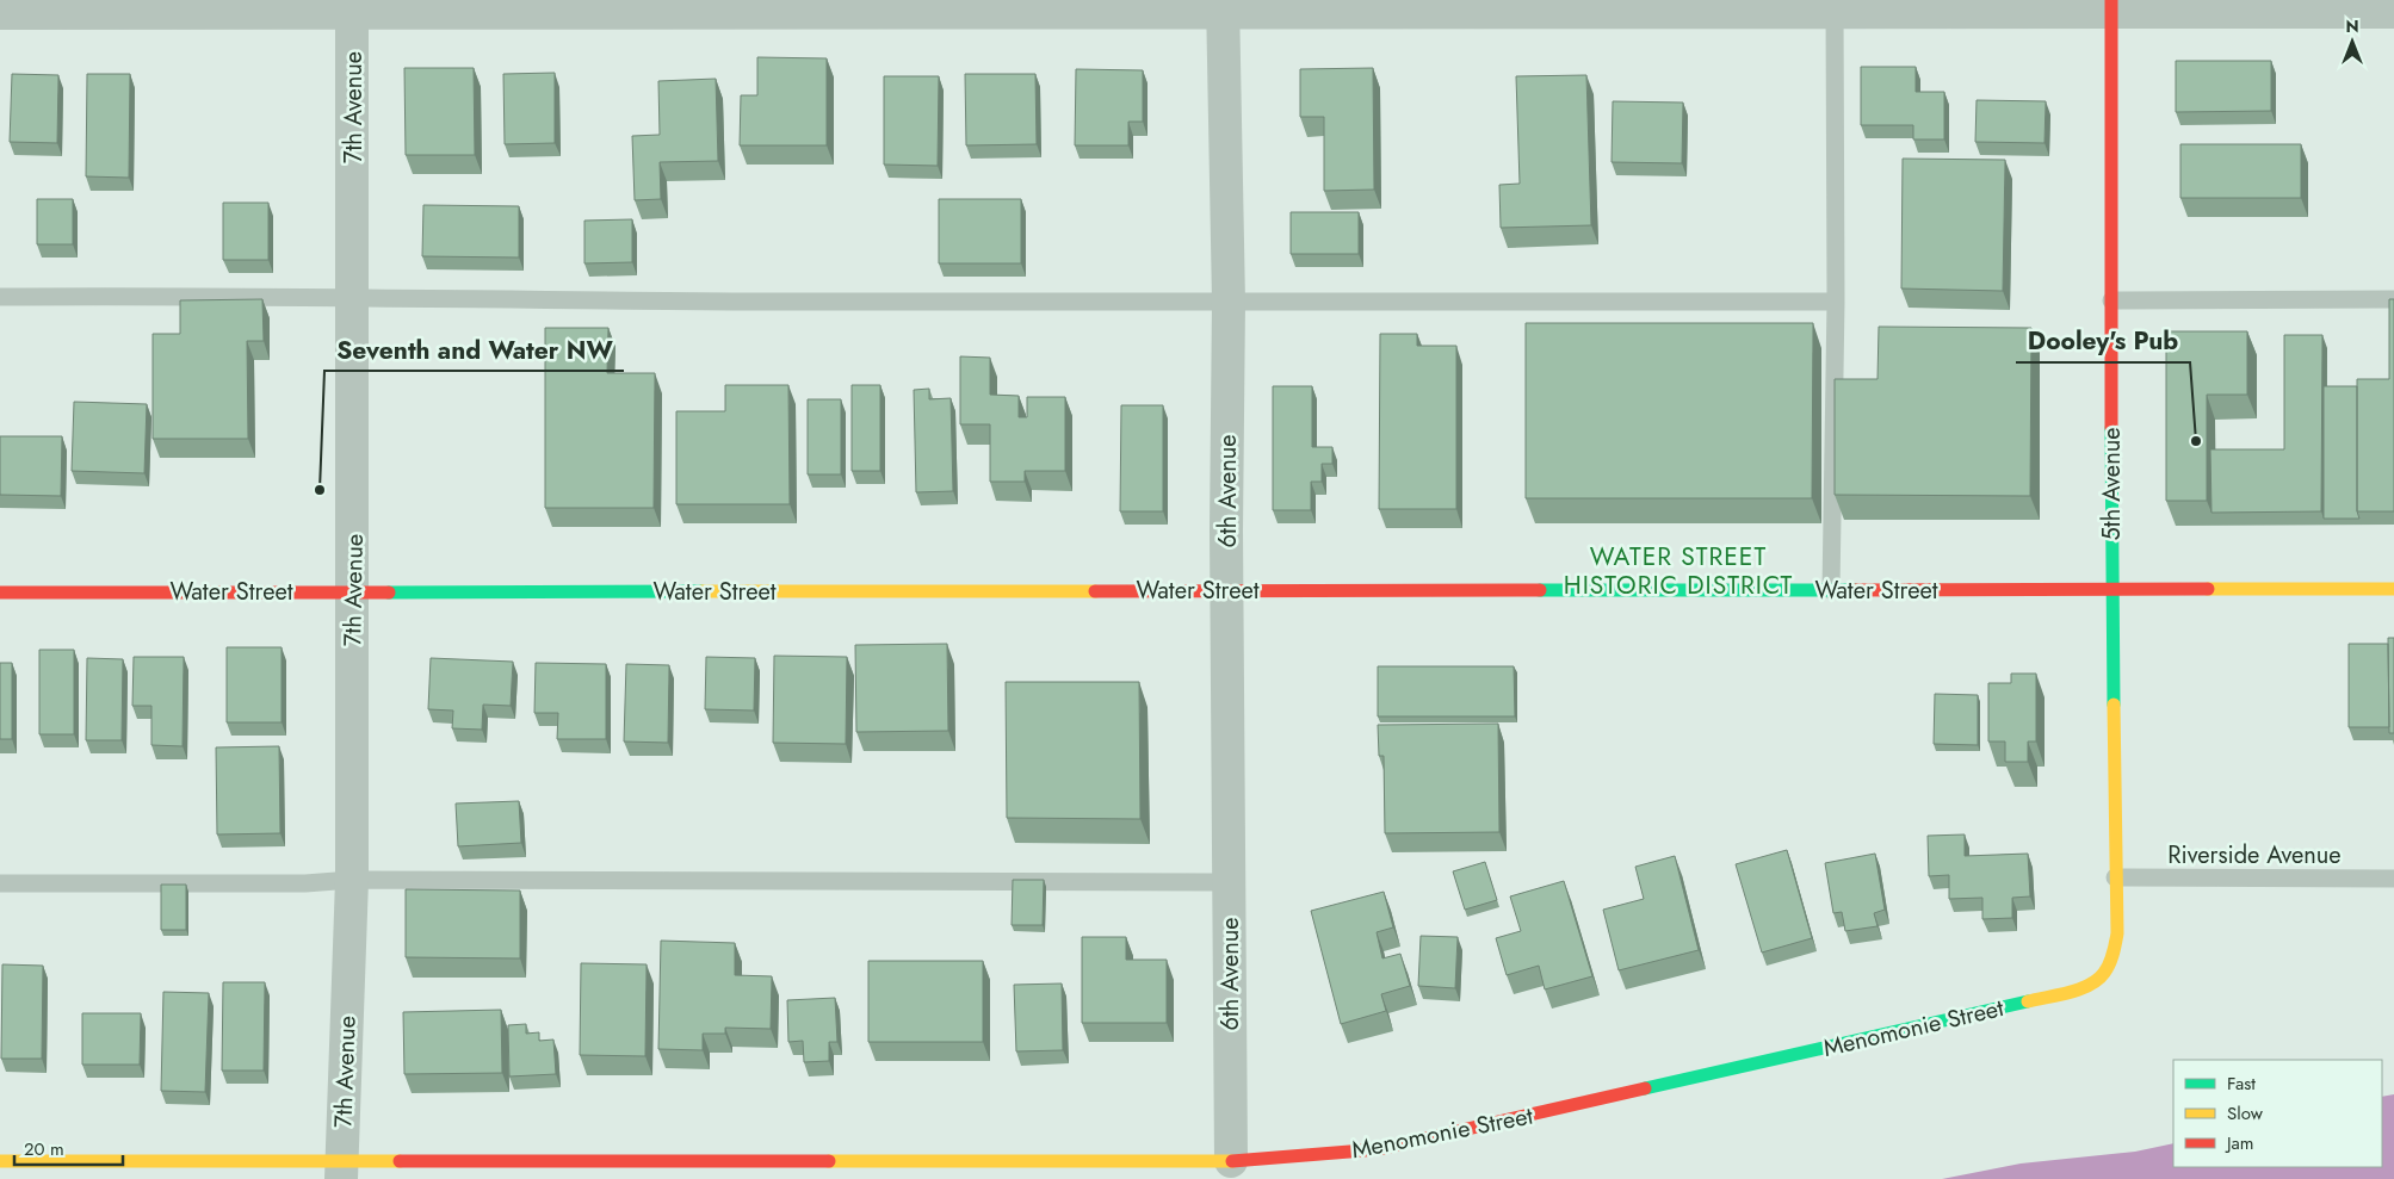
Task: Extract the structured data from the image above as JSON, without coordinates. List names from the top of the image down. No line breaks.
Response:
{"streets":{"main road":["5th Avenue","Water Street","Menomonie Street"],"street":["7th Avenue","6th Avenue"],"lane":["Riverside Avenue"]},"crossings":[["7th Avenue","Water Street"],["7th Avenue","Menomonie Street"],["5th Avenue","Water Street"],["5th Avenue","Riverside Avenue"],["5th Avenue","Menomonie Street"],["6th Avenue","Water Street"],["6th Avenue","Menomonie Street"]],"districts":["WATER STREET HISTORIC DISTRICT"],"places":["Dooley's Pub","Seventh and Water NW"],"legend":["Fast","Slow","Jam"],"scale_bar":"20 m","north":"top"}
